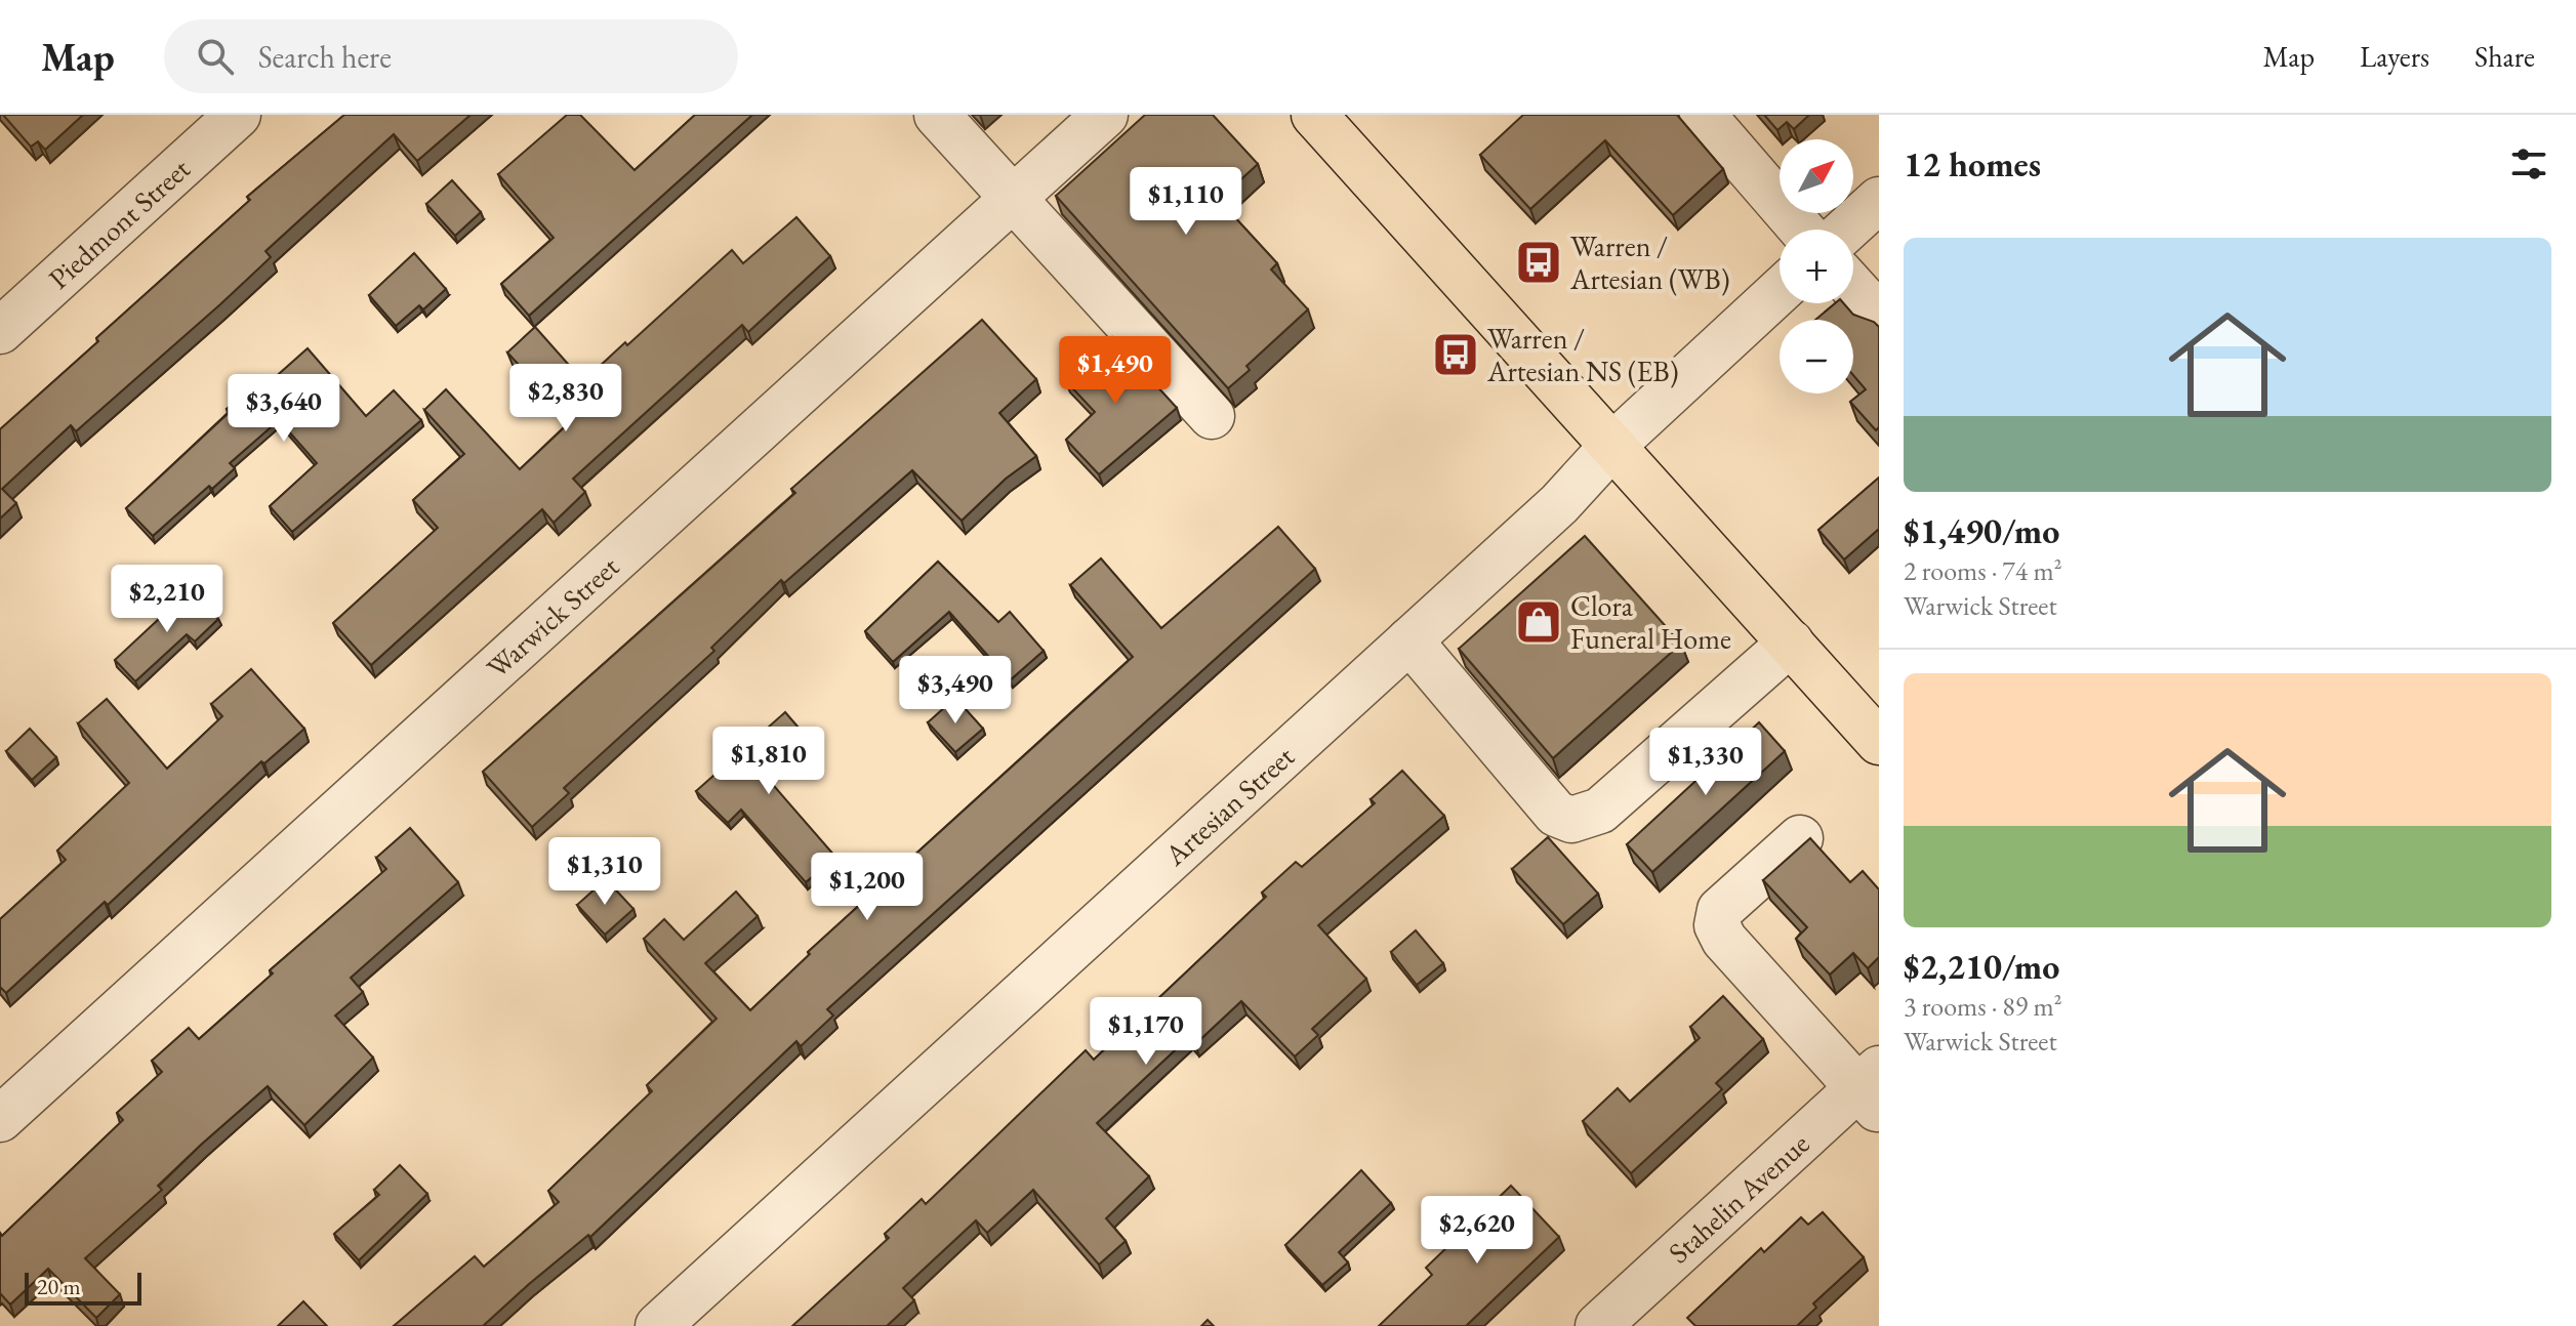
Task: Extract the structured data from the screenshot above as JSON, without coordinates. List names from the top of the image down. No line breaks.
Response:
{"streets":{"street":["Piedmont Street","Warwick Street","Artesian Street","Stahelin Avenue"]},"places":{"bus stop":["Warren / Artesian (WB)","Warren / Artesian NS (EB)"],"shop":["Clora Funeral Home"]},"scale_bar":"20 m","north":"top right","page":{"header":"Map","search":"Search here","nav":["Map","Layers","Share"],"heading":"12 homes","map_buttons":["+","−"],"price":["$1,110","$1,490","$2,830","$3,640","$2,210","$3,490","$1,810","$1,330","$1,310","$1,200","$1,170","$2,620"],"list":[{"name":"$1,490/mo","note":"2 rooms · 74 m² · Warwick Street"},{"name":"$2,210/mo","note":"3 rooms · 89 m² · Warwick Street"}],"scale":"20 m"}}
